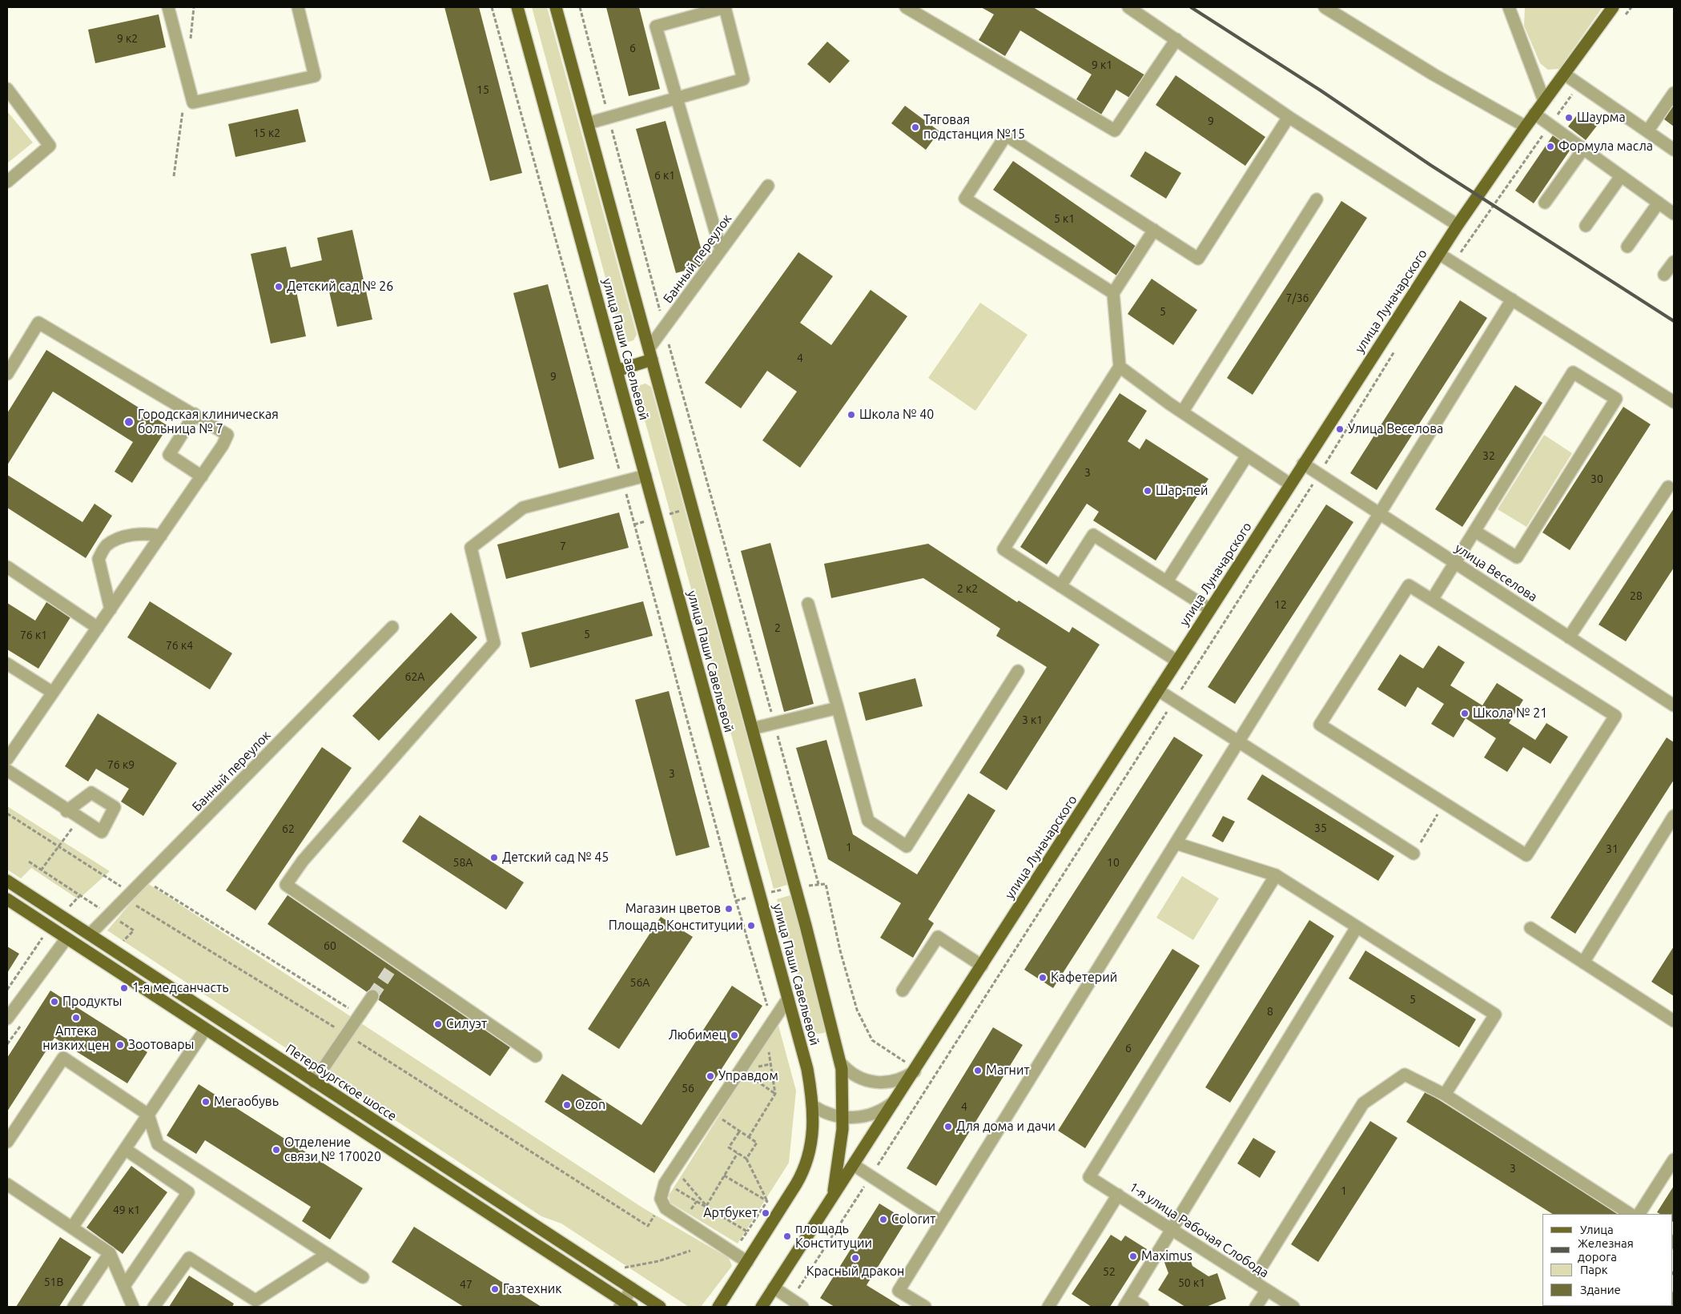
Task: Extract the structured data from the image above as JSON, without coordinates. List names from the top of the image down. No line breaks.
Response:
{"streets":{"main road":["улица Луначарского","улица Паши Савельевой","Петербургское шоссе"],"street":["Банный переулок","улица Веселова","1-я улица Рабочая Слобода"]},"crossings":[["Банный переулок","улица Паши Савельевой"],["Банный переулок","Петербургское шоссе"],["улица Луначарского","улица Паши Савельевой"],["улица Луначарского","улица Веселова"]],"places":["Шаурма","Тяговая подстанция №15","Формула масла","Детский сад № 26","Школа № 40","Городская клиническая больница № 7","Улица Веселова","Шар-пей","Школа № 21","Детский сад № 45","Магазин цветов","Площадь Конституции","Кафетерий","1-я медсанчасть","Продукты","Аптека низких цен","Силуэт","Любимец","Зоотовары","Магнит","Управдом","Мегаобувь","Ozon","Для дома и дачи","Отделение связи № 170020","Артбукет","Colorит","площадь Конституции","Maximus","Красный дракон","Газтехник"],"house_numbers":["9 к2","6","9 к1","15","9","15 к2","6 к1","5 к1","7/36","5","4","9","32","3","30","7","2 к2","28","12","2","5","76 к1","76 к4","62А","3 к1","76 к9","3","35","62","1","31","58А","10","60","56А","5","8","6","56","4","3","1","49 к1","52","51В","50 к1","47"],"legend":["Улица","Железная дорога","Парк","Здание"]}
